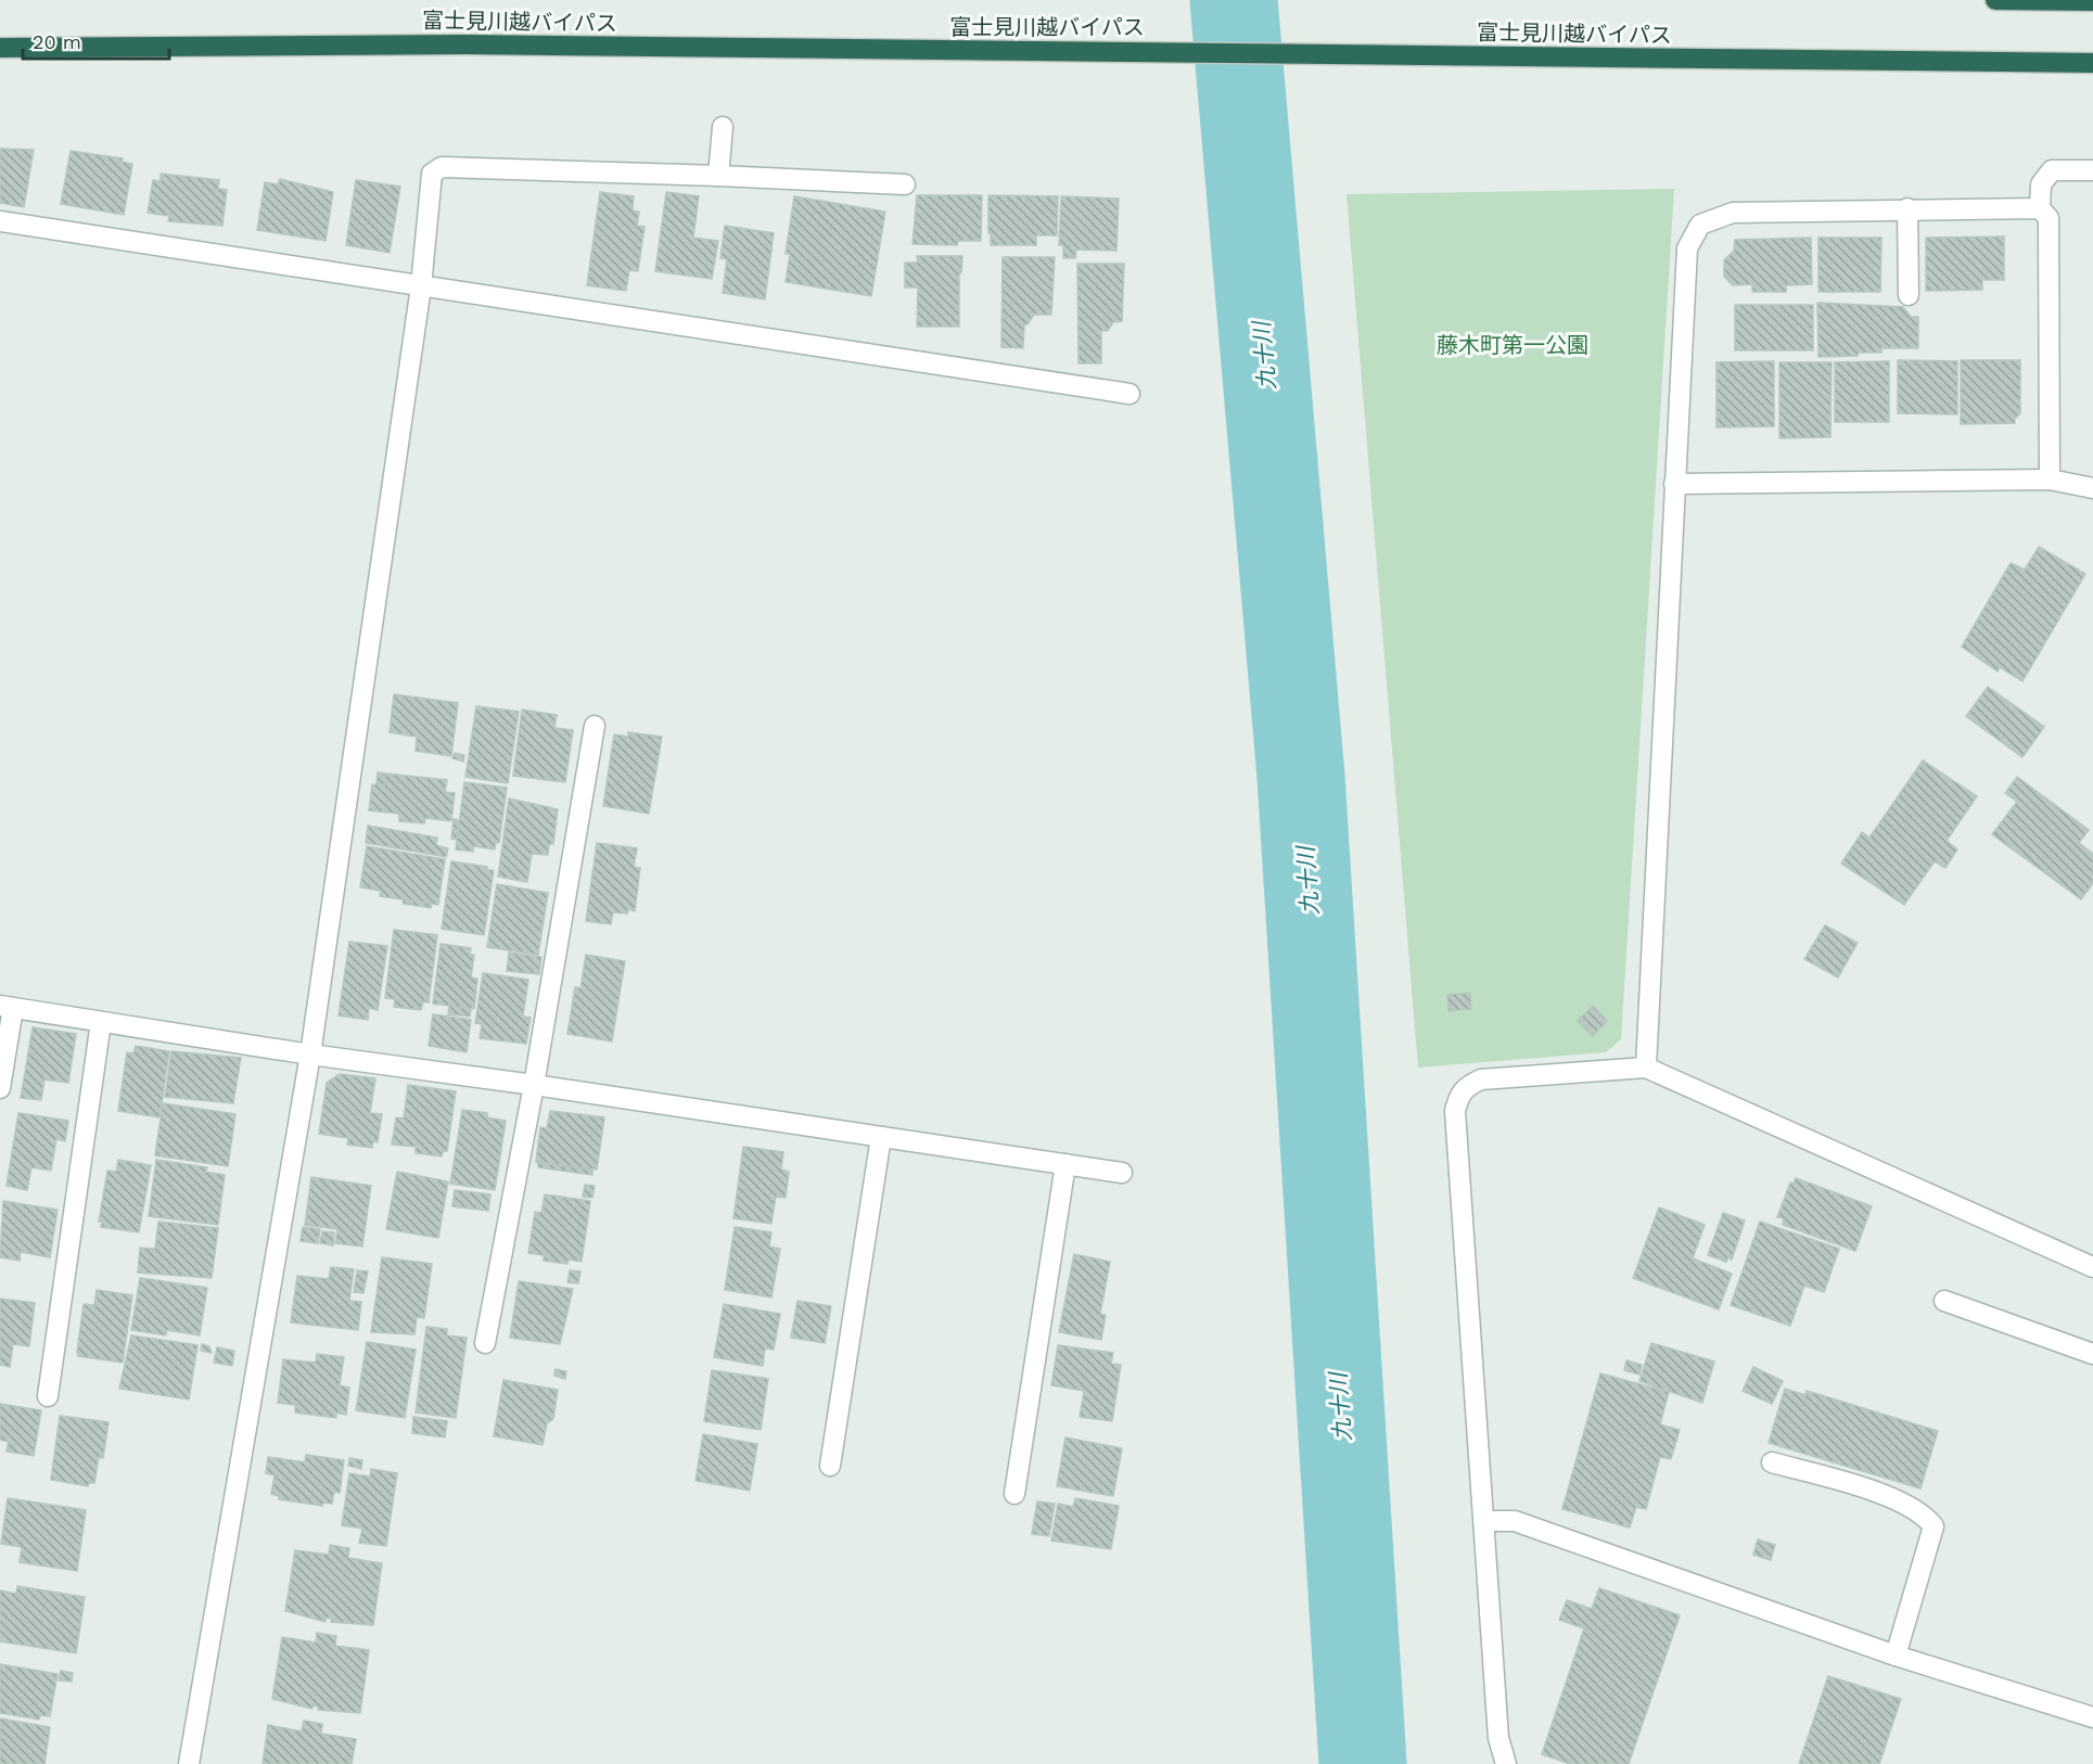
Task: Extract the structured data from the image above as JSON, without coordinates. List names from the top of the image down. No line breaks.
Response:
{"streets":{"highway":["富士見川越バイパス"]},"water":["九十川"],"parks":["藤木町第一公園"],"scale_bar":"20 m"}
